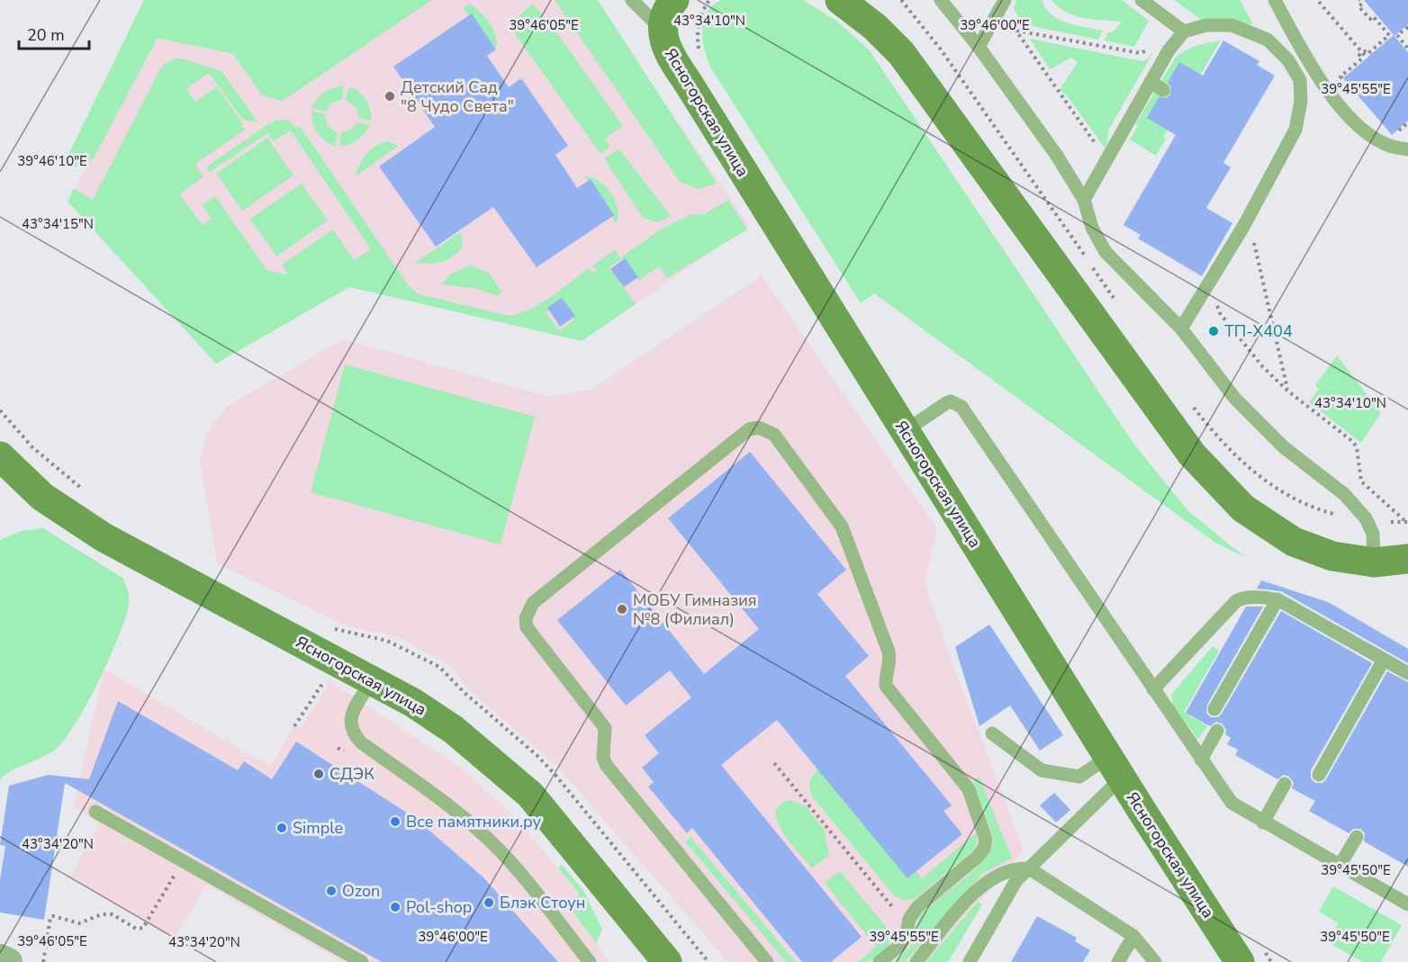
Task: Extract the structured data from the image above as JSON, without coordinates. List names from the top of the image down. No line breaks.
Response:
{"streets":{"street":["Ясногорская улица"]},"places":["Детский Сад \"8 Чудо Света\"","ТП-Х404","МОБУ Гимназия №8 (Филиал)","СДЭК","Все памятники.ру","Simple","Ozon","Блэк Стоун","Pol-shop"],"scale_bar":"20 m","coordinates":["43°34'10\"N","39°46'05\"E","39°46'00\"E","39°45'55\"E","39°46'10\"E","43°34'15\"N","43°34'20\"N","39°45'50\"E"]}
